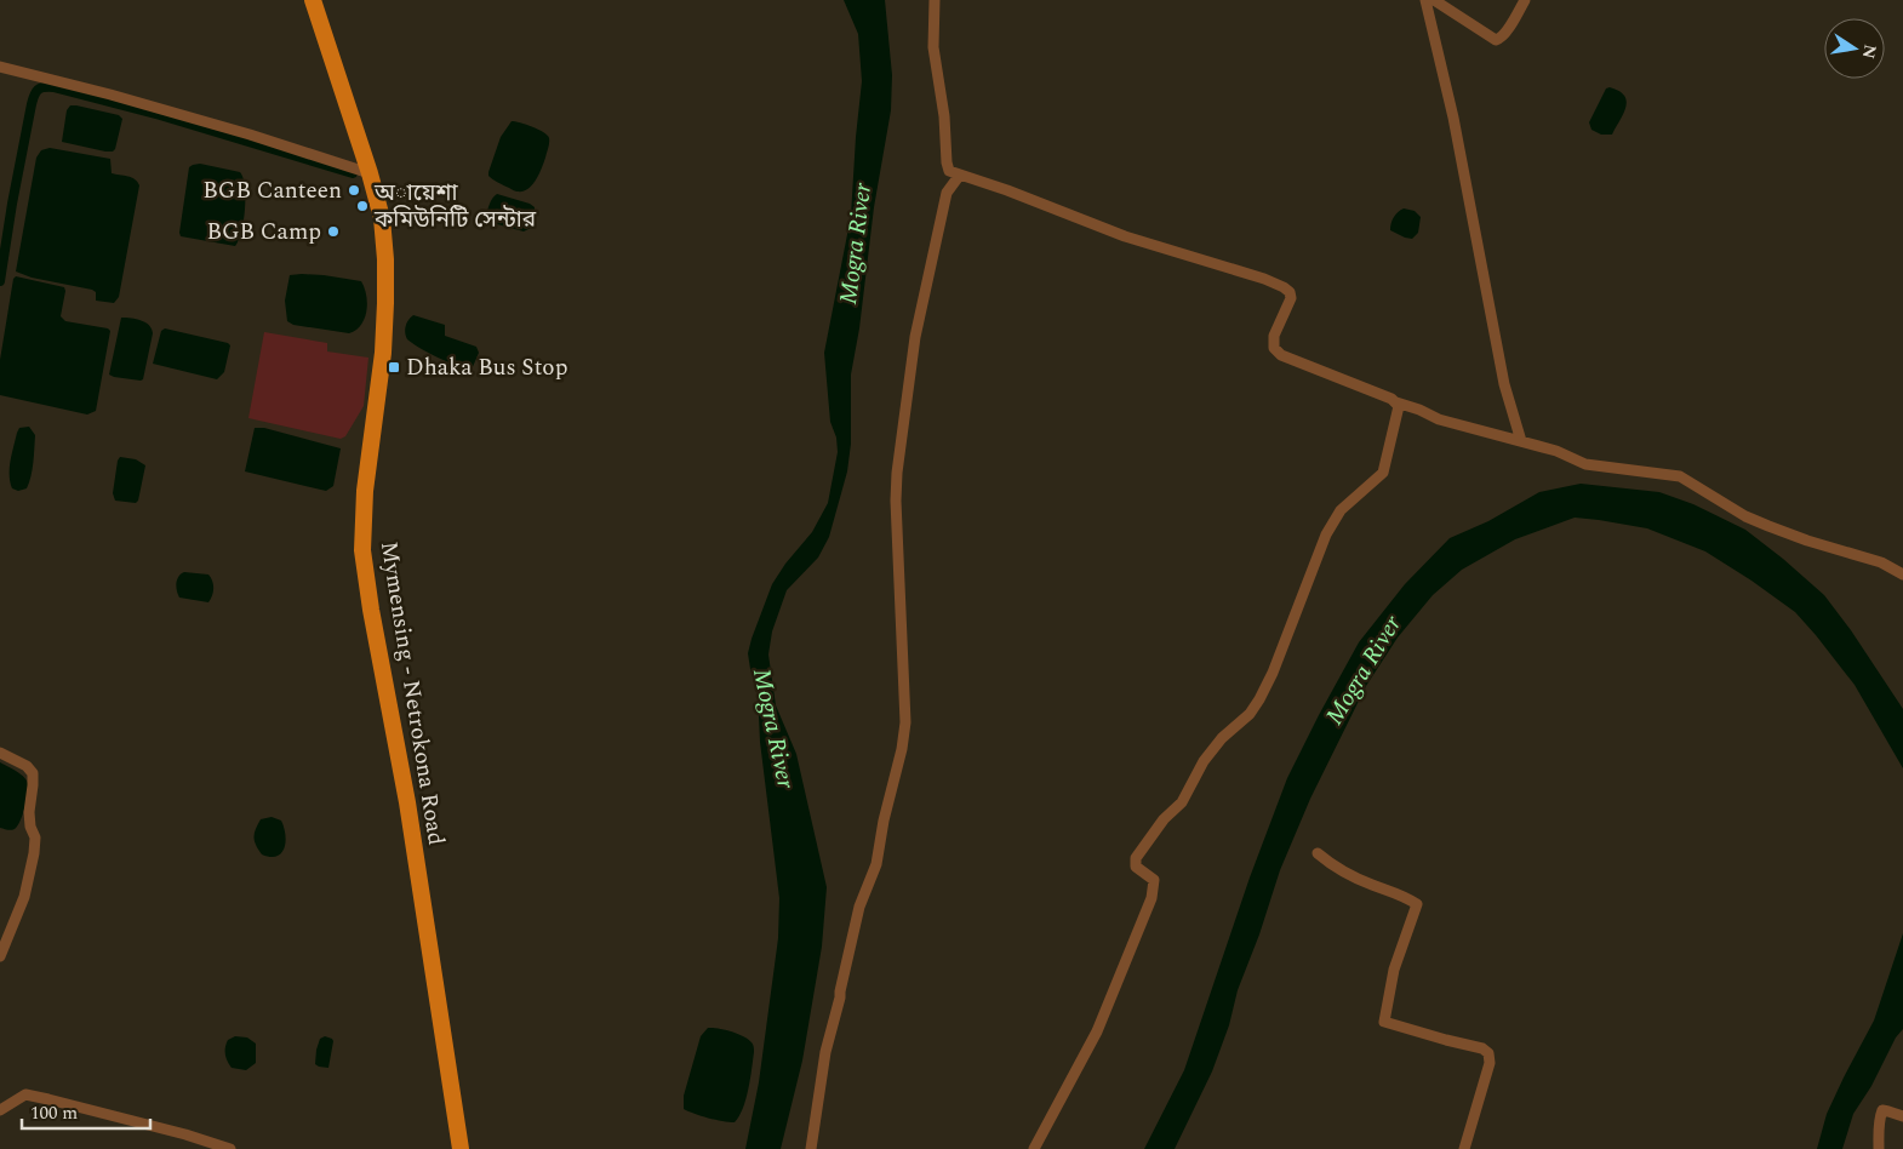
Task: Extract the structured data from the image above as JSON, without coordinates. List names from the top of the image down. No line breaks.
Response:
{"streets":{"main road":["Mymensing - Netrokona Road"]},"water":["Mogra River"],"places":{"other":["BGB Canteen","অায়েশা কমিউনিটি সেন্টার","BGB Camp"],"transit":["Dhaka Bus Stop"]},"scale_bar":"100 m","north":"right"}
